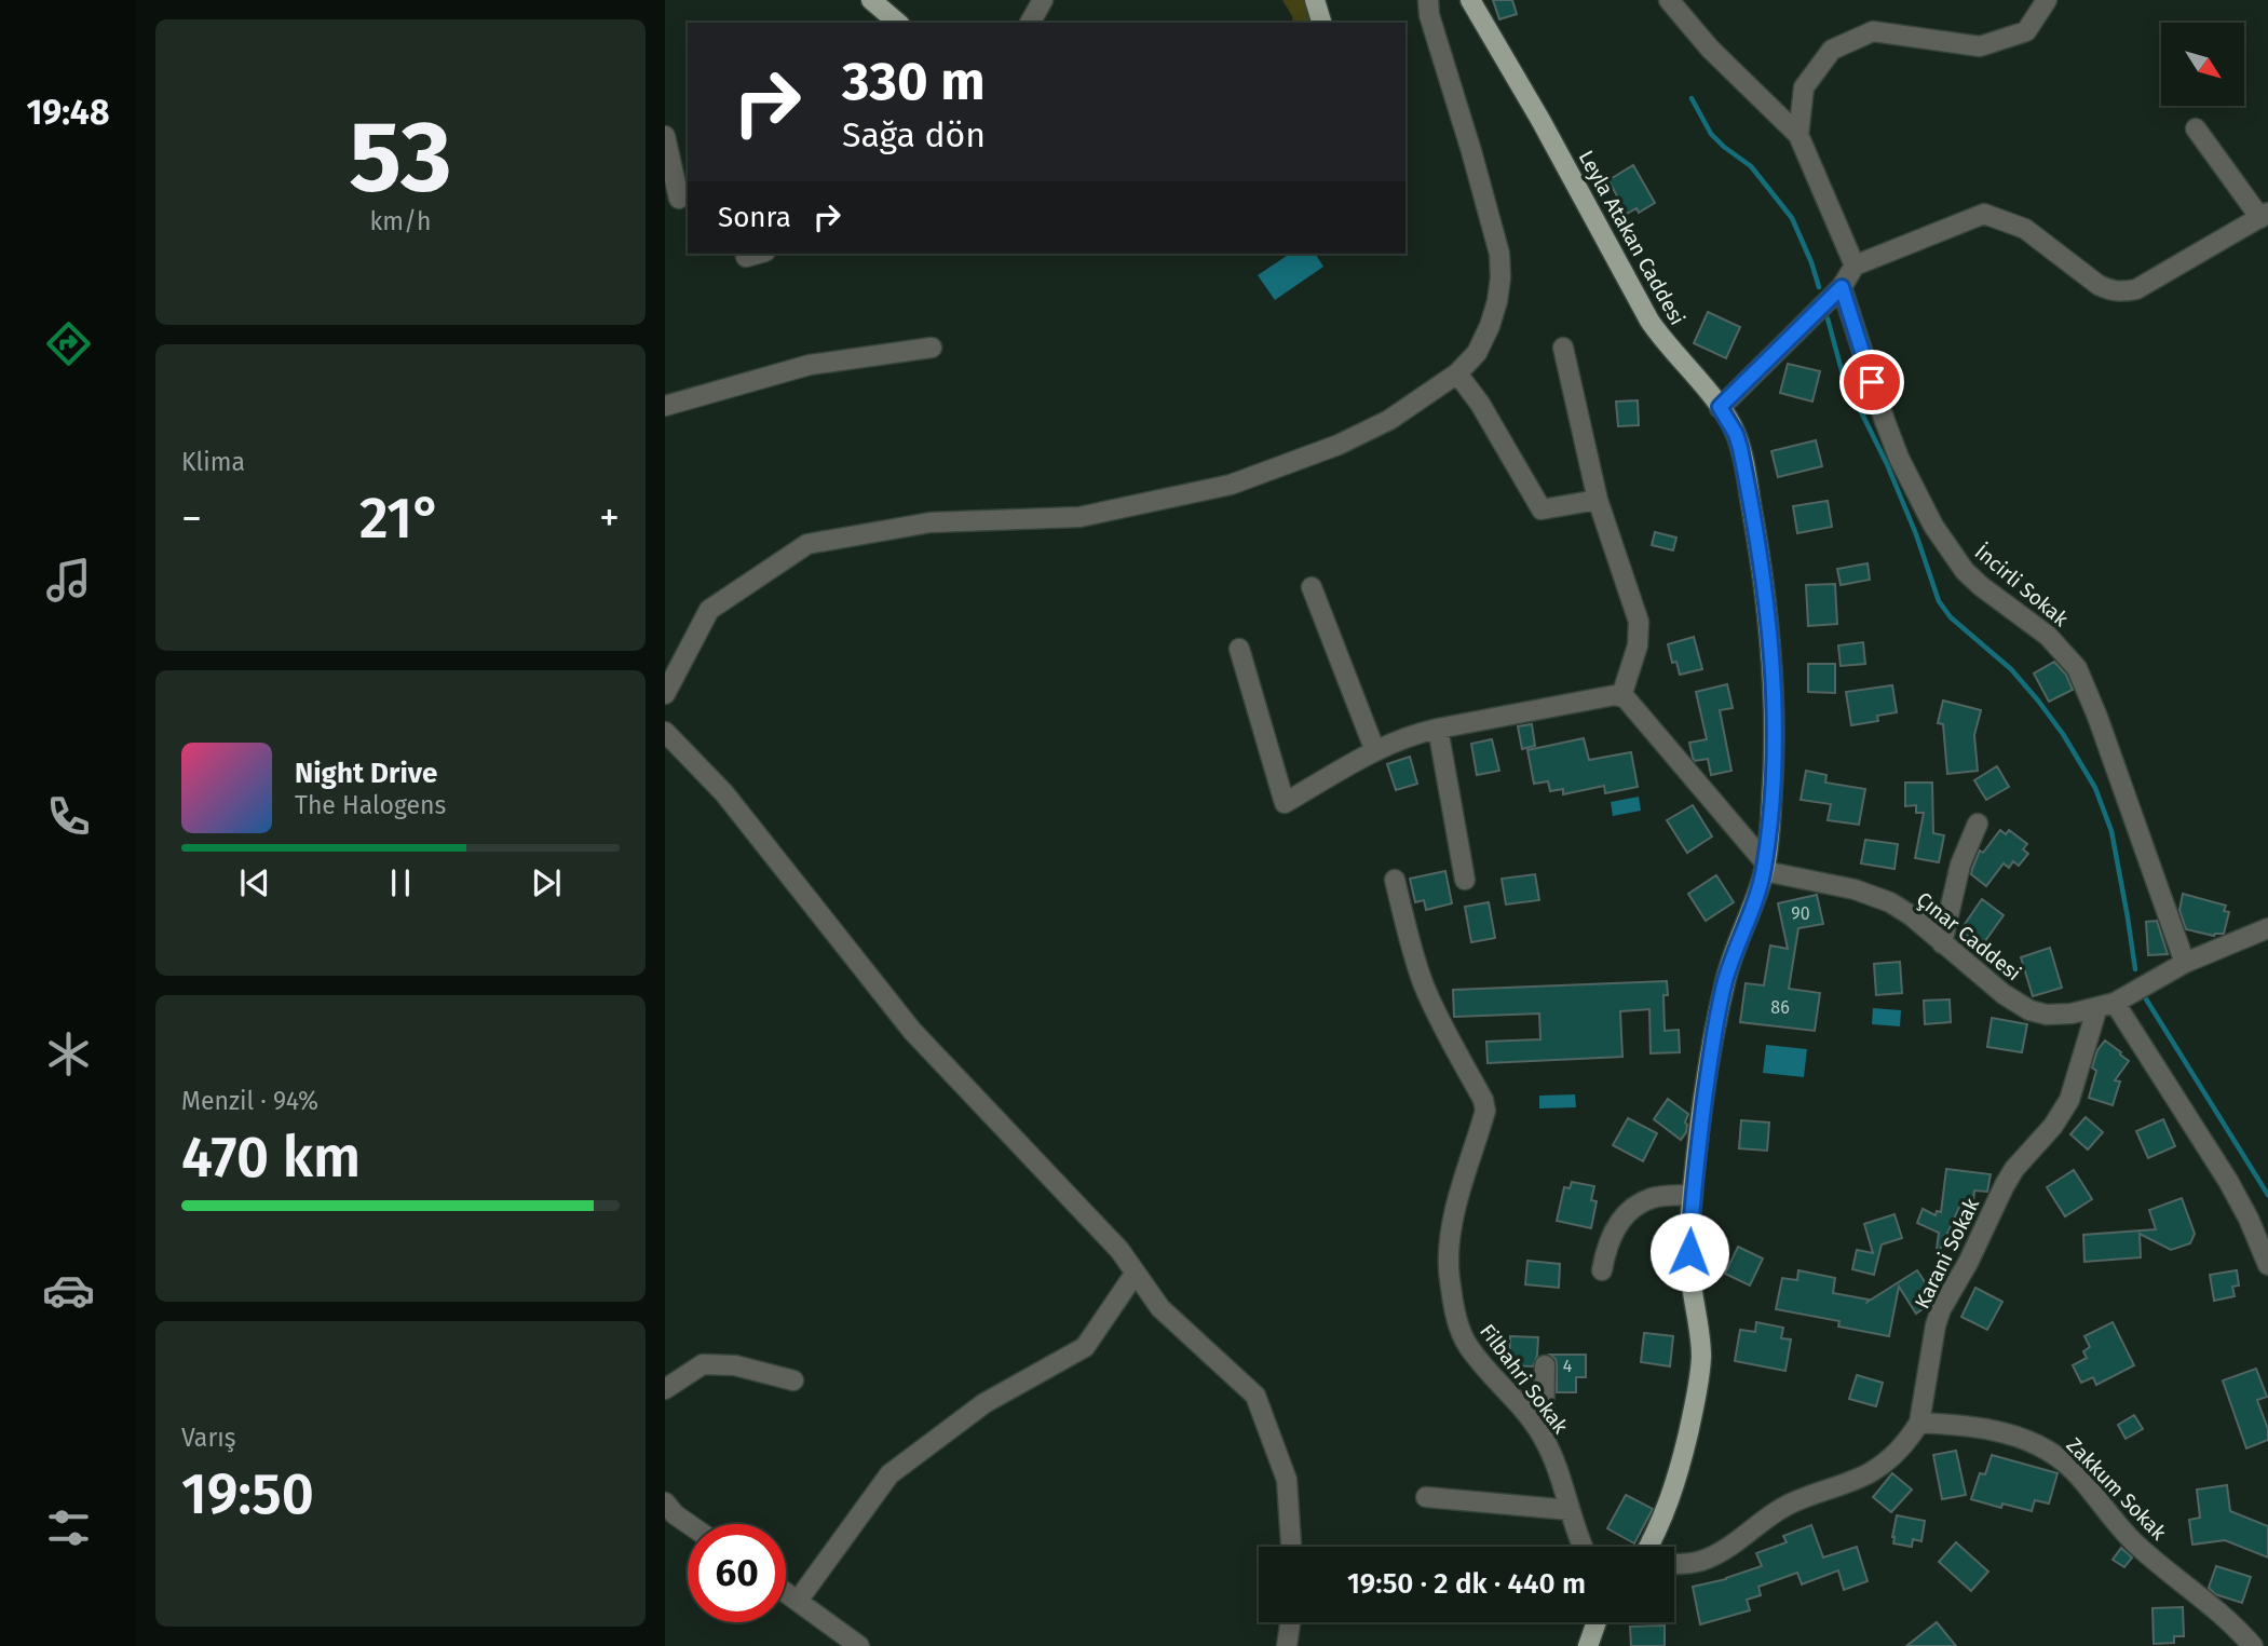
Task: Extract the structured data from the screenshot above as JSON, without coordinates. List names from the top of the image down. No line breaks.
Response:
{"streets":{"main road":["Leyla Atakan Caddesi"],"street":["İncirli Sokak","Çınar Caddesi","Karani Sokak","Filbahri Sokak","Zakkum Sokak"]},"crossings":[["Leyla Atakan Caddesi","Çınar Caddesi"],["İncirli Sokak","Çınar Caddesi"],["Çınar Caddesi","Karani Sokak"],["Karani Sokak","Zakkum Sokak"]],"house_numbers":["90","86","4"],"north":"bottom right","page":{"tabs":"19:48","tile":[["53","km/h"],"Klima",["Menzil · 94%","470 km"],["Varış","19:50"]],"turn":["330 m","Sağa dön"],"then":"Sonra","heat":["−","21°","+"],"song":["Night Drive","The Halogens"],"limit":"60","trip":"19:50 · 2 dk · 440 m"}}
